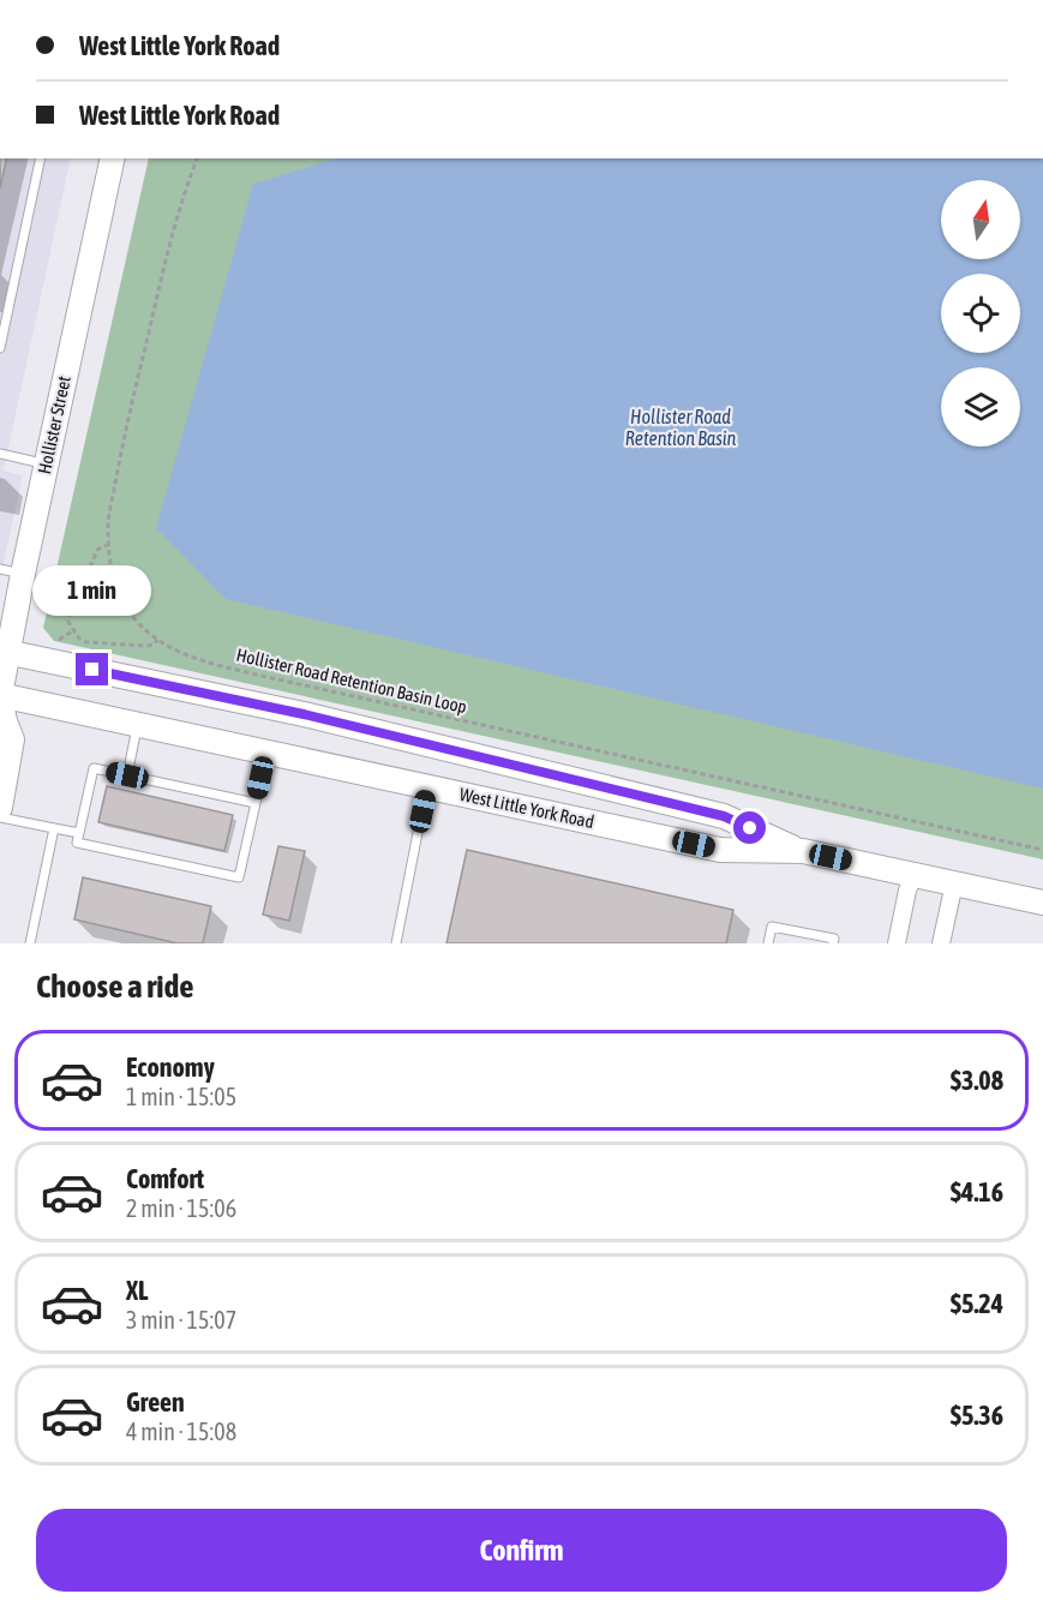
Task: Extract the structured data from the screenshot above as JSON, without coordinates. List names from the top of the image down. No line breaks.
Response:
{"streets":{"main road":["Hollister Street","West Little York Road"],"path":["Hollister Road Retention Basin Loop"]},"crossings":[["Hollister Street","West Little York Road"]],"water":["Hollister Road Retention Basin"],"north":"top","page":{"banner":["West Little York Road","West Little York Road"],"bubble":"1 min","heading":"Choose a ride","list":[{"name":"Economy","note":"1 min · 15:05","value":"$3.08"},{"name":"Comfort","note":"2 min · 15:06","value":"$4.16"},{"name":"XL","note":"3 min · 15:07","value":"$5.24"},{"name":"Green","note":"4 min · 15:08","value":"$5.36"}],"buttons":"Confirm"}}
